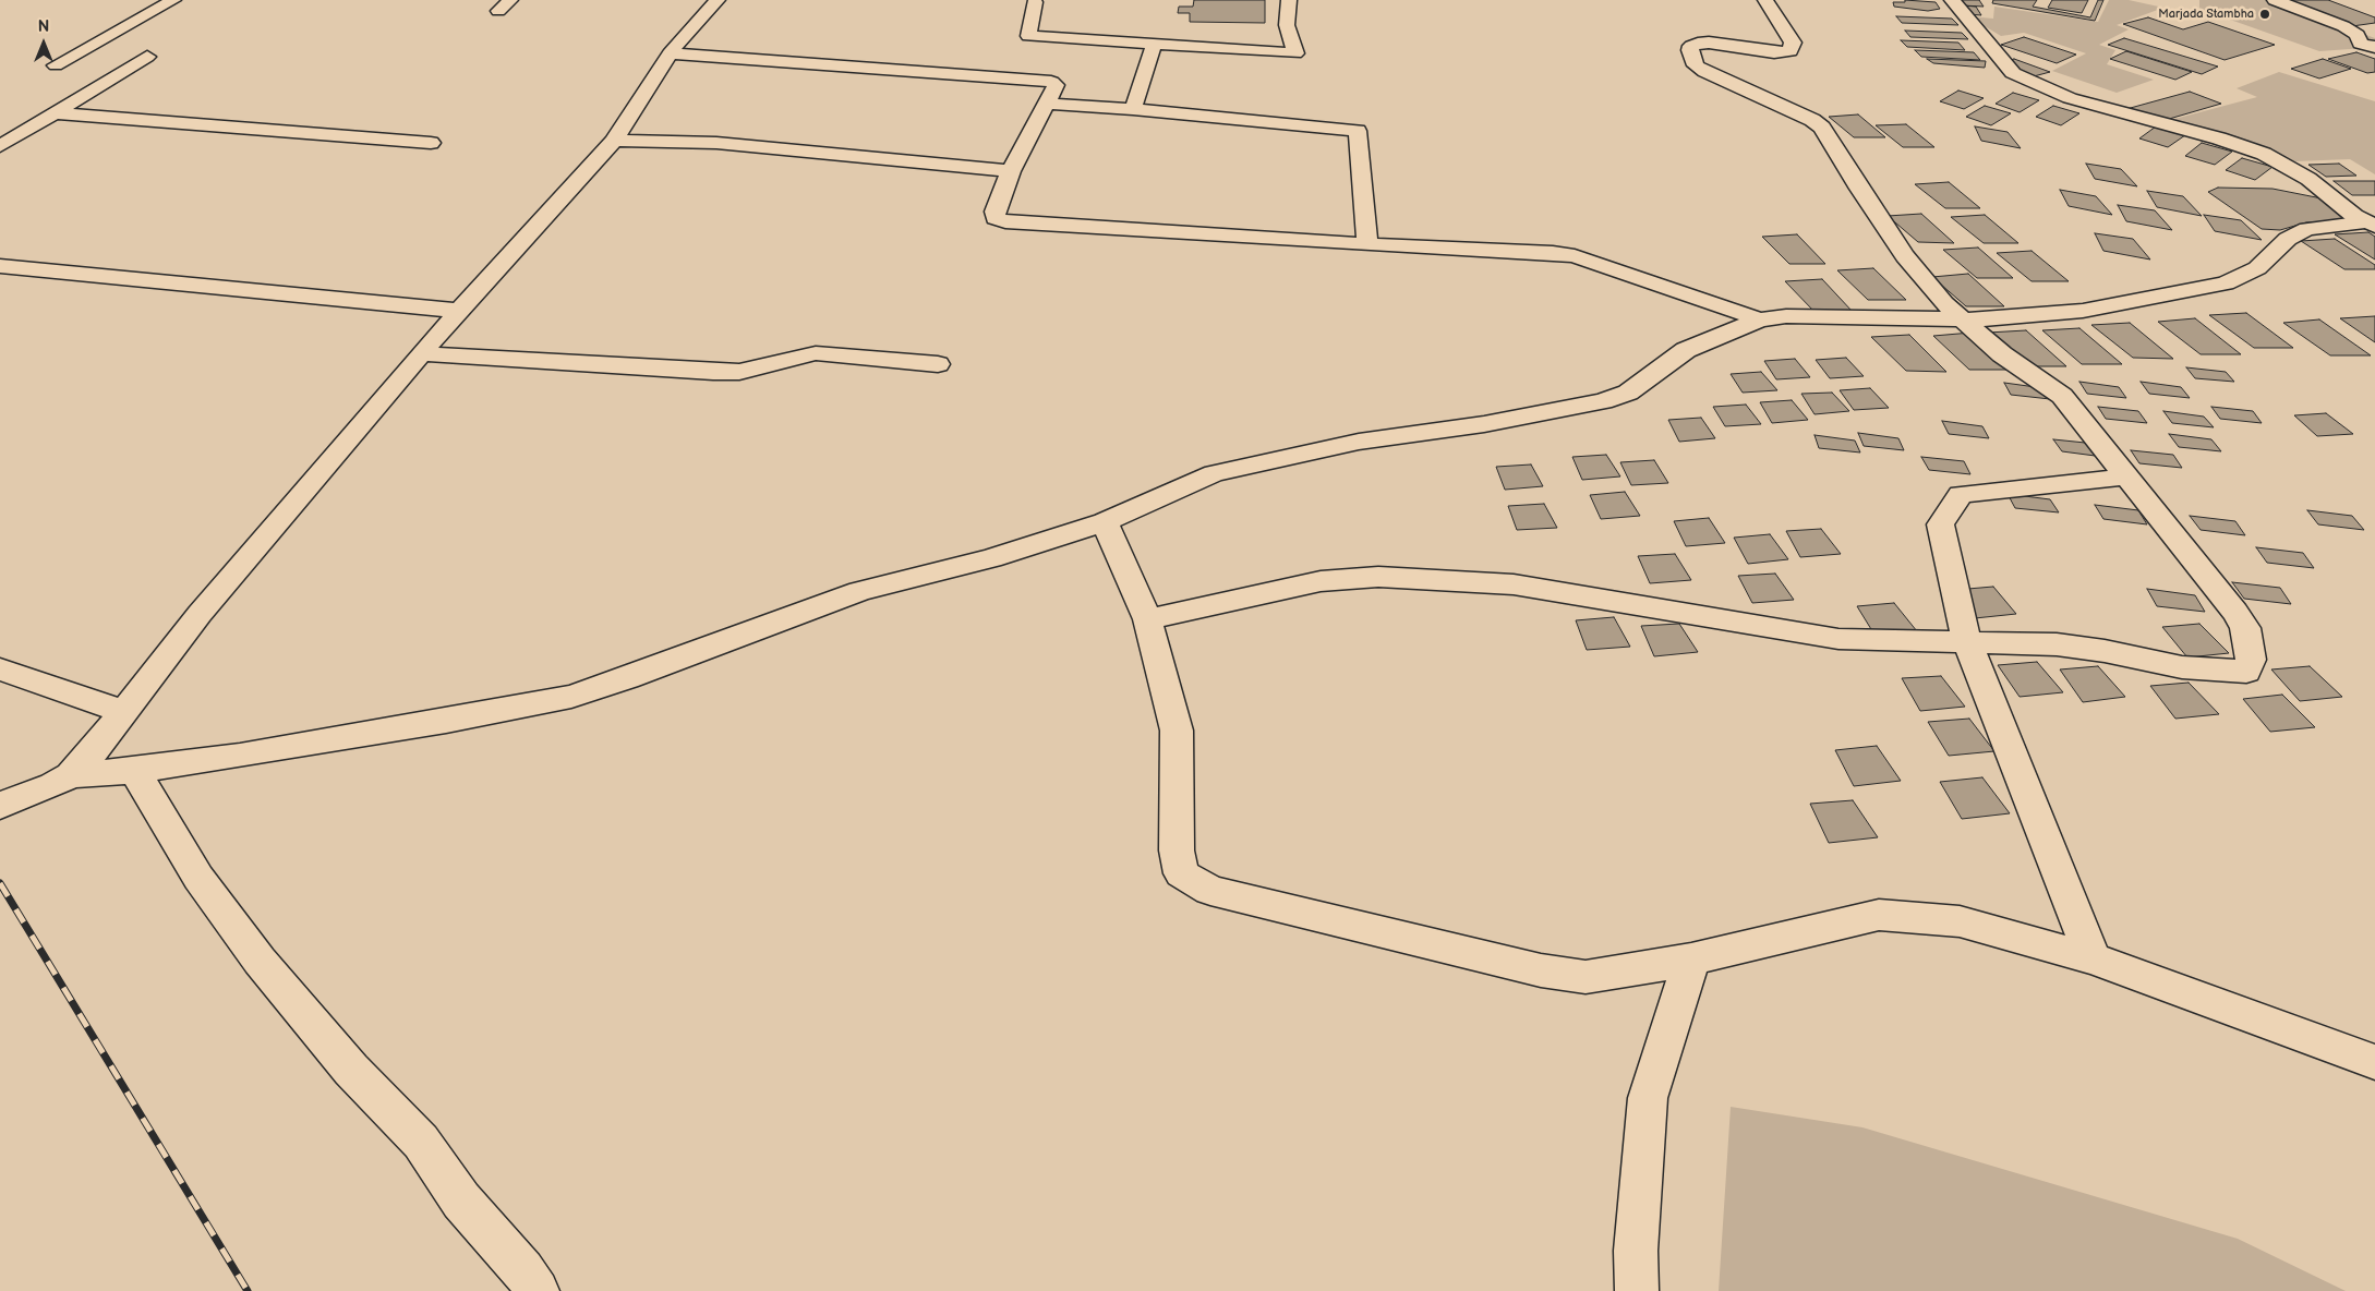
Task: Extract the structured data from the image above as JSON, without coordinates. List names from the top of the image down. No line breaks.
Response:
{"places":["Marjada Stambha"],"north":"top"}
